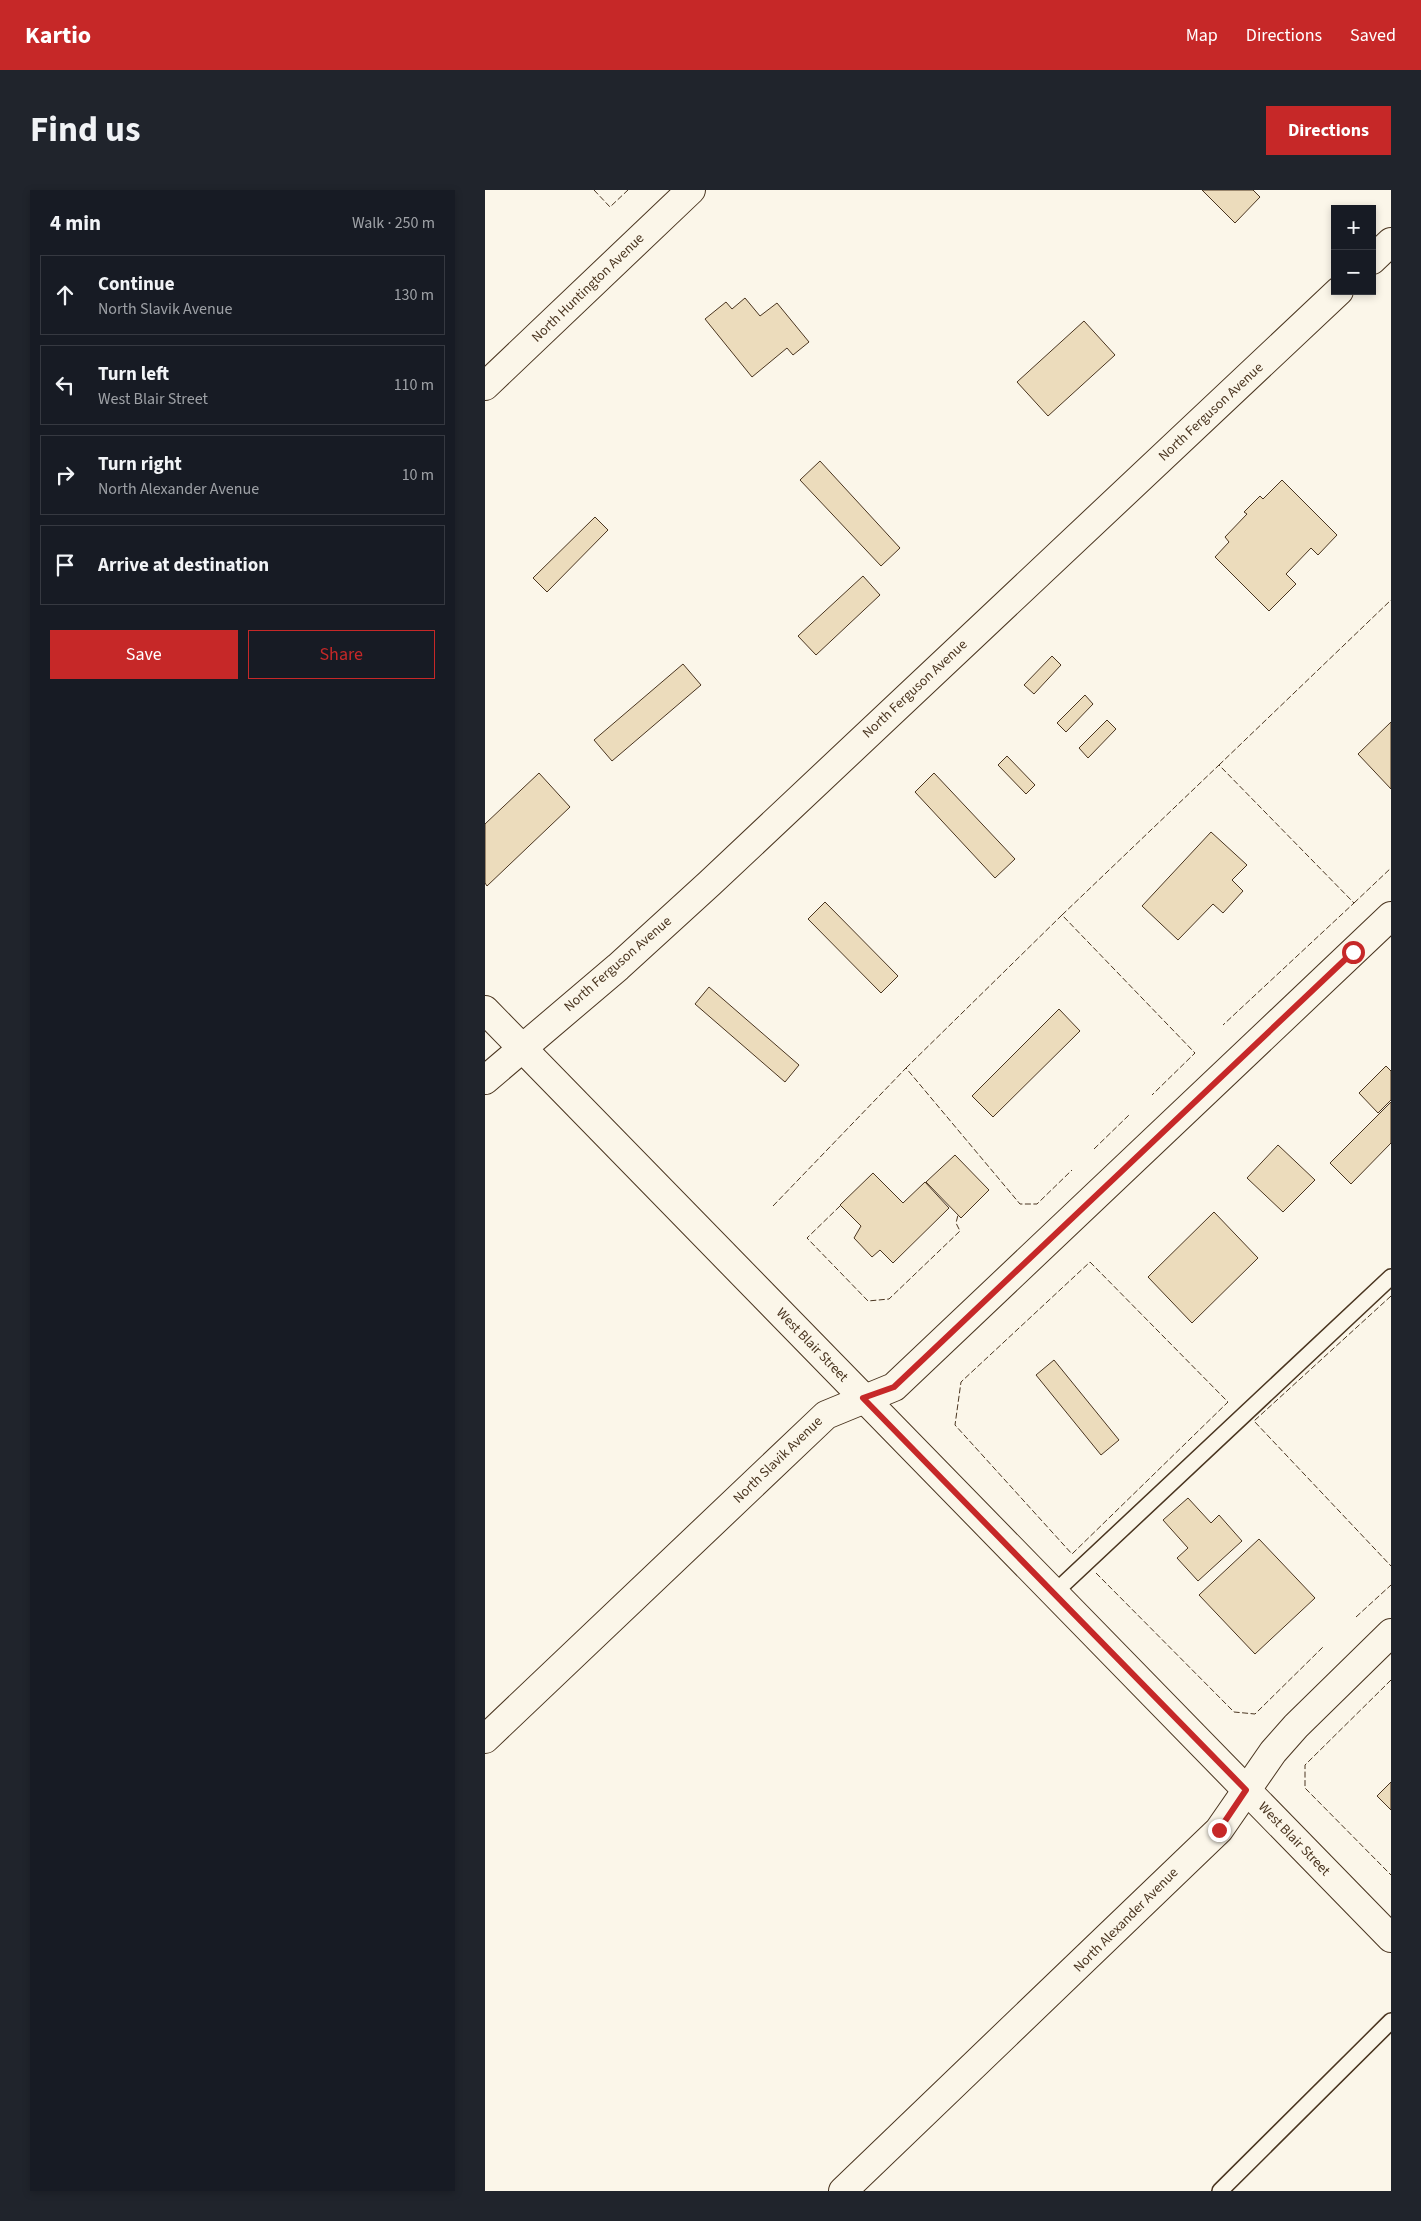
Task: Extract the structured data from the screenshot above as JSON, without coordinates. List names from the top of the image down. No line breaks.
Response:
{"streets":{"street":["North Huntington Avenue","North Ferguson Avenue","West Blair Street","North Slavik Avenue","North Alexander Avenue"]},"crossings":[["North Ferguson Avenue","West Blair Street"],["West Blair Street","North Slavik Avenue"],["West Blair Street","North Alexander Avenue"]],"page":{"header":"Kartio","nav":["Map","Directions","Saved"],"title":"Find us","buttons":["Directions",["Save","Share"]],"heading":["4 min","Walk · 250 m"],"map_buttons":["+","−"],"list":[["Continue","North Slavik Avenue","130 m"],["Turn left","West Blair Street","110 m"],["Turn right","North Alexander Avenue","10 m"],"Arrive at destination"]}}
